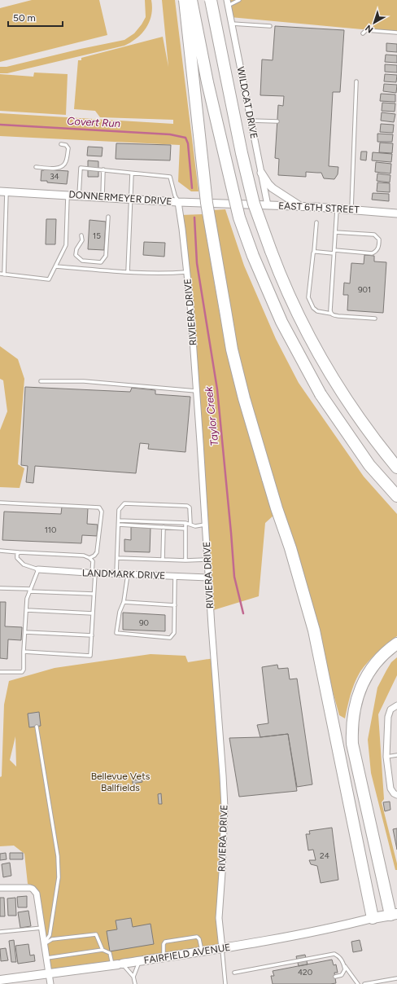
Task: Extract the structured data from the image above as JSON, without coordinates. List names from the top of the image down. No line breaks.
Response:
{"streets":{"main road":["FAIRFIELD AVENUE"],"street":["WILDCAT DRIVE","DONNERMEYER DRIVE","EAST 6TH STREET","RIVIERA DRIVE","LANDMARK DRIVE"]},"crossings":[["WILDCAT DRIVE","EAST 6TH STREET"],["DONNERMEYER DRIVE","EAST 6TH STREET"],["DONNERMEYER DRIVE","RIVIERA DRIVE"],["RIVIERA DRIVE","LANDMARK DRIVE"],["RIVIERA DRIVE","FAIRFIELD AVENUE"]],"water":["Covert Run","Taylor Creek"],"parks":["Bellevue Vets Ballfields"],"house_numbers":["34","15","901","110","90","24","420"],"scale_bar":"50 m","north":"bottom left"}
